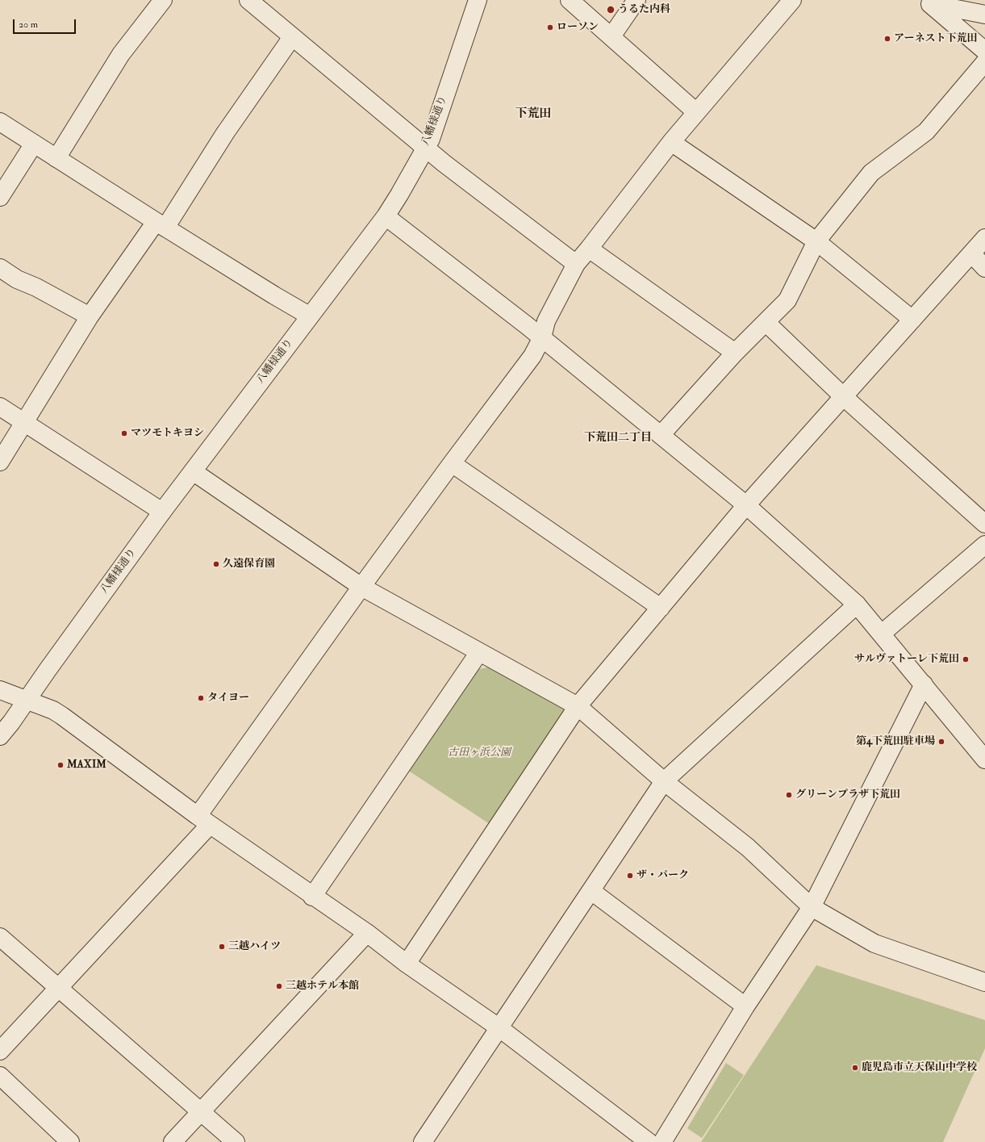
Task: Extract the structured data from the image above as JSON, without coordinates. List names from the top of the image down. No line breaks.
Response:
{"streets":{"street":["八幡様通り"]},"districts":["下荒田","下荒田二丁目"],"parks":["古田ヶ浜公園"],"places":["うるた内科","ローソン","アーネスト下荒田","マツモトキヨシ","久遠保育園","サルヴァトーレ下荒田","タイヨー","第4下荒田駐車場","MAXIM","グリーンプラザ下荒田","ザ・パーク","三越ハイツ","三越ホテル本館","鹿児島市立天保山中学校"],"scale_bar":"20 m"}
